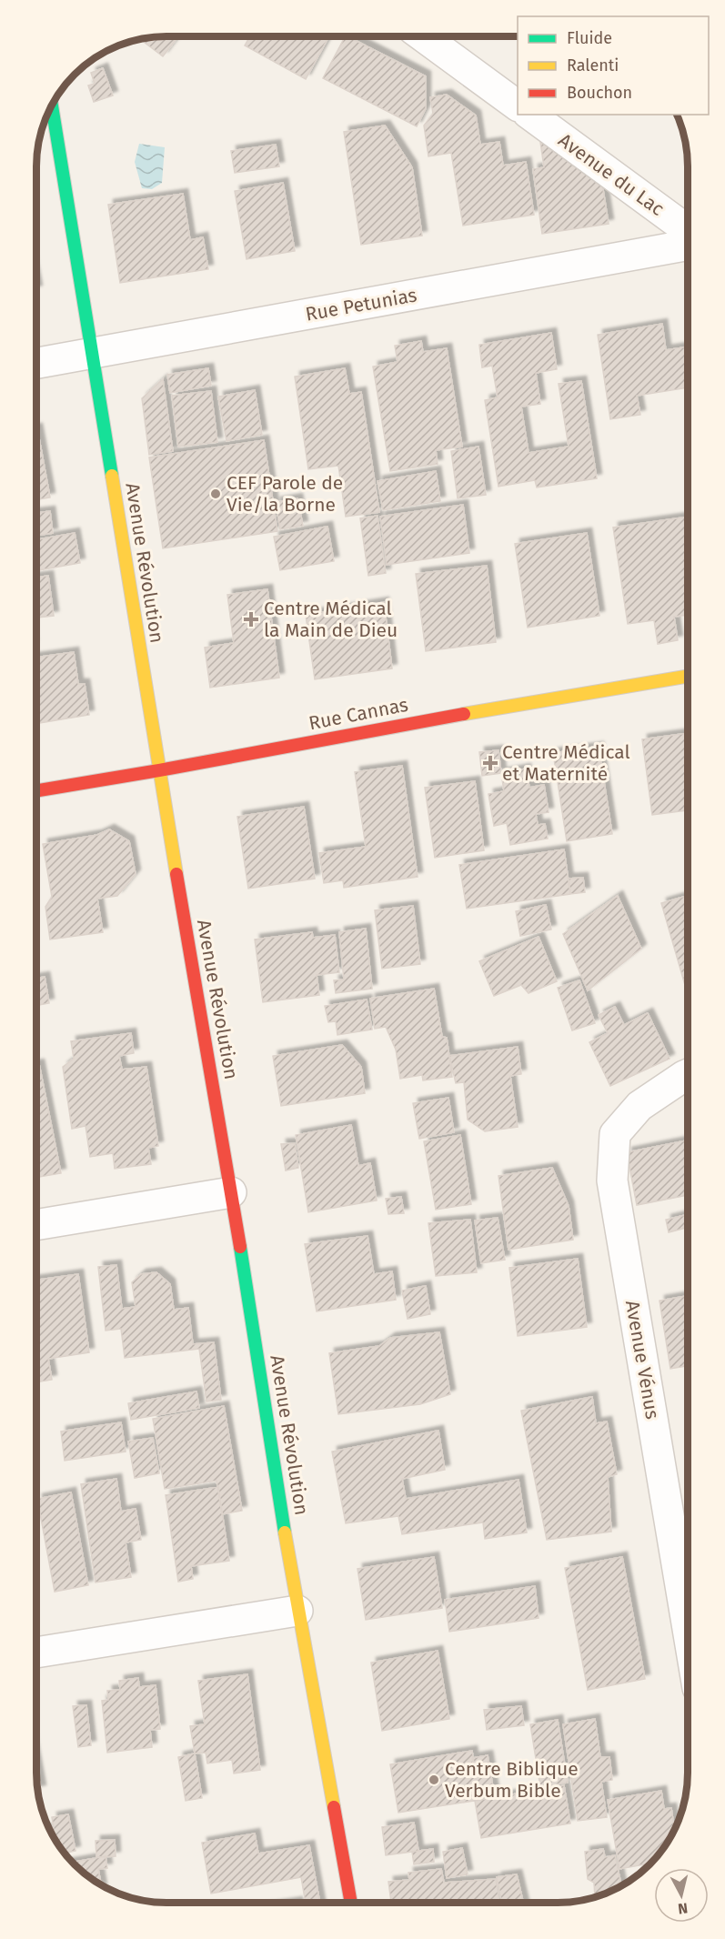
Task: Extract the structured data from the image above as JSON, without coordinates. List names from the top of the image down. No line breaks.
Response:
{"streets":{"street":["Avenue du Lac","Rue Petunias","Avenue Révolution","Rue Cannas","Avenue Vénus"]},"crossings":[["Rue Petunias","Avenue Révolution"],["Avenue Révolution","Rue Cannas"]],"places":{"other":["CEF Parole de Vie/la Borne","Centre Biblique Verbum Bible"],"health":["Centre Médical la Main de Dieu","Centre Médical et Maternité"]},"legend":["Fluide","Ralenti","Bouchon"],"north":"bottom"}
